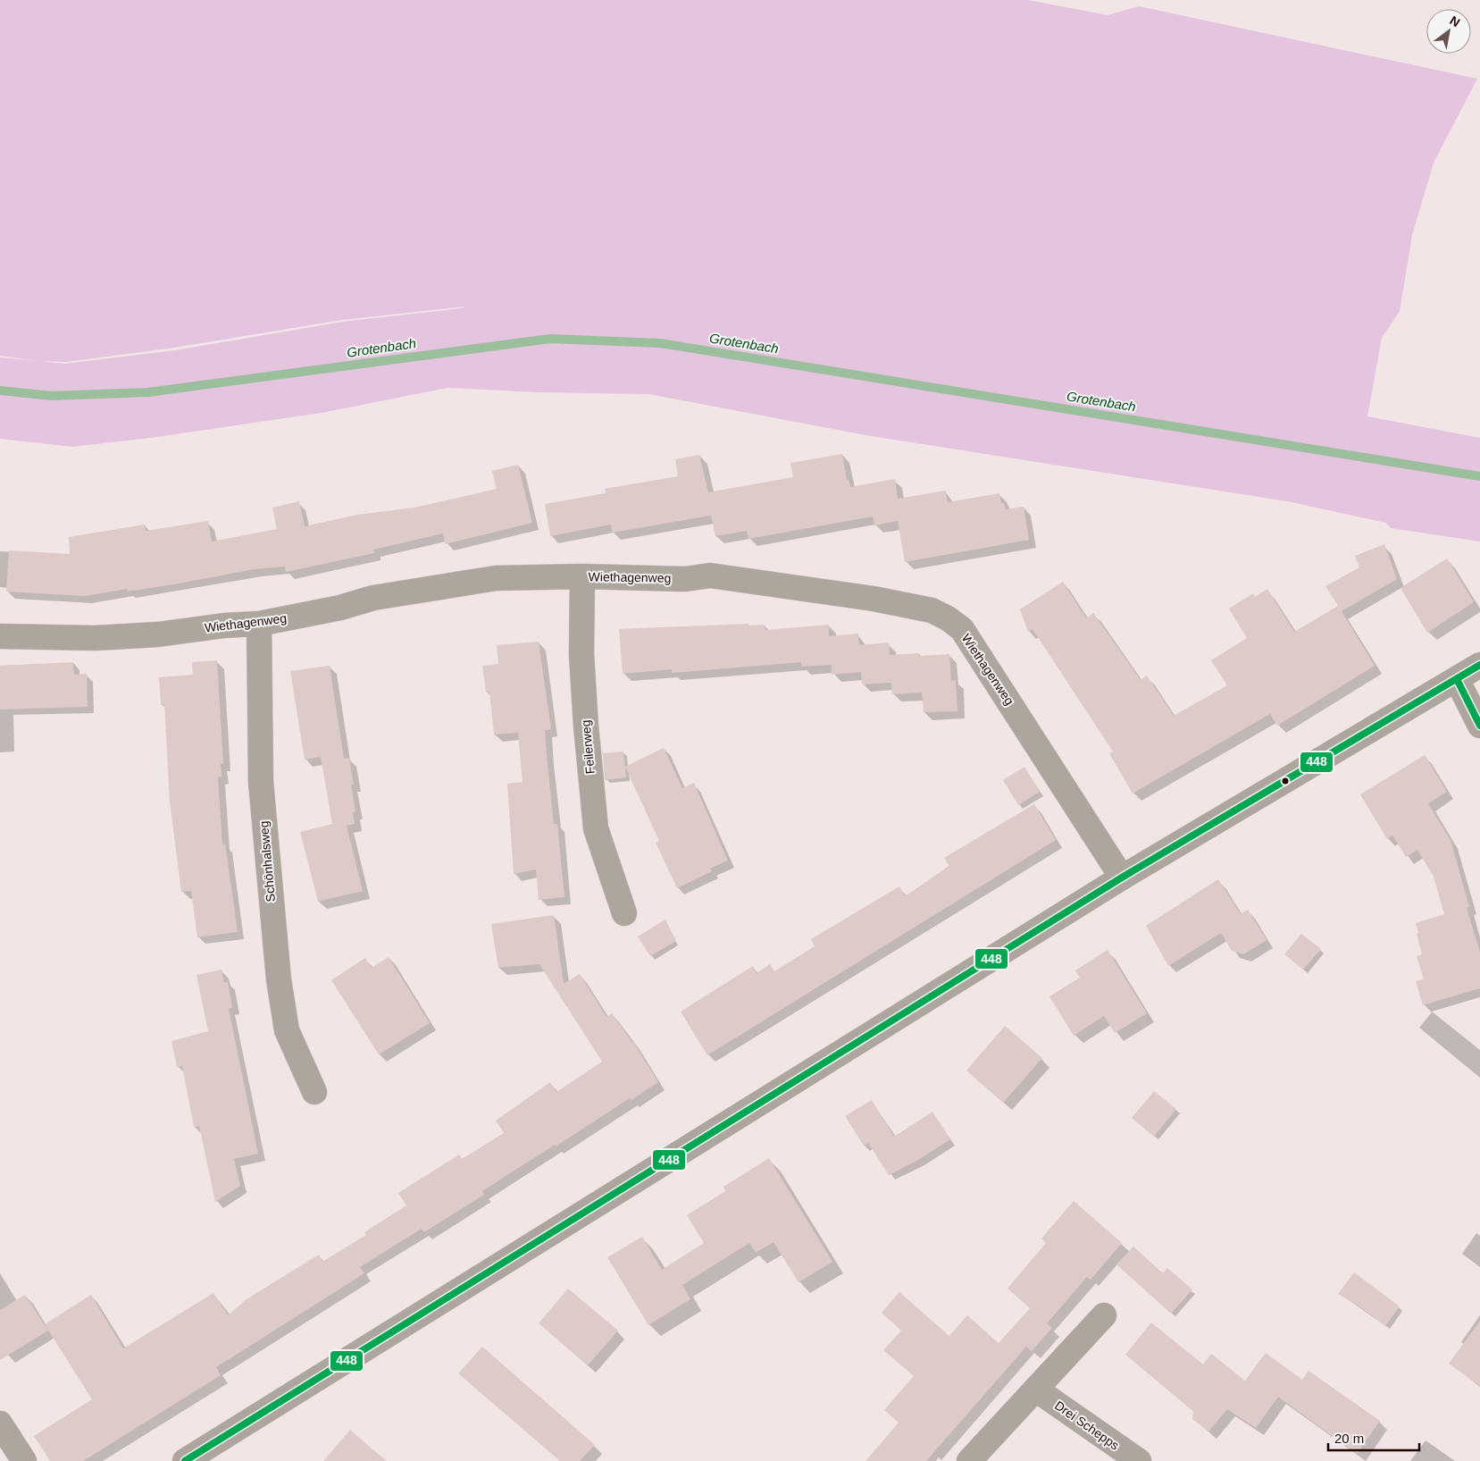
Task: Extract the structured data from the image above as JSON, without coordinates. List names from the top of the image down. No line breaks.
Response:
{"streets":{"street":["Wiethagenweg","Feilerweg","Schönhalsweg","Drei Schepps"]},"crossings":[["Wiethagenweg","Feilerweg"],["Wiethagenweg","Schönhalsweg"]],"water":["Grotenbach"],"lines":["transit line 448"],"scale_bar":"20 m","north":"top right"}
